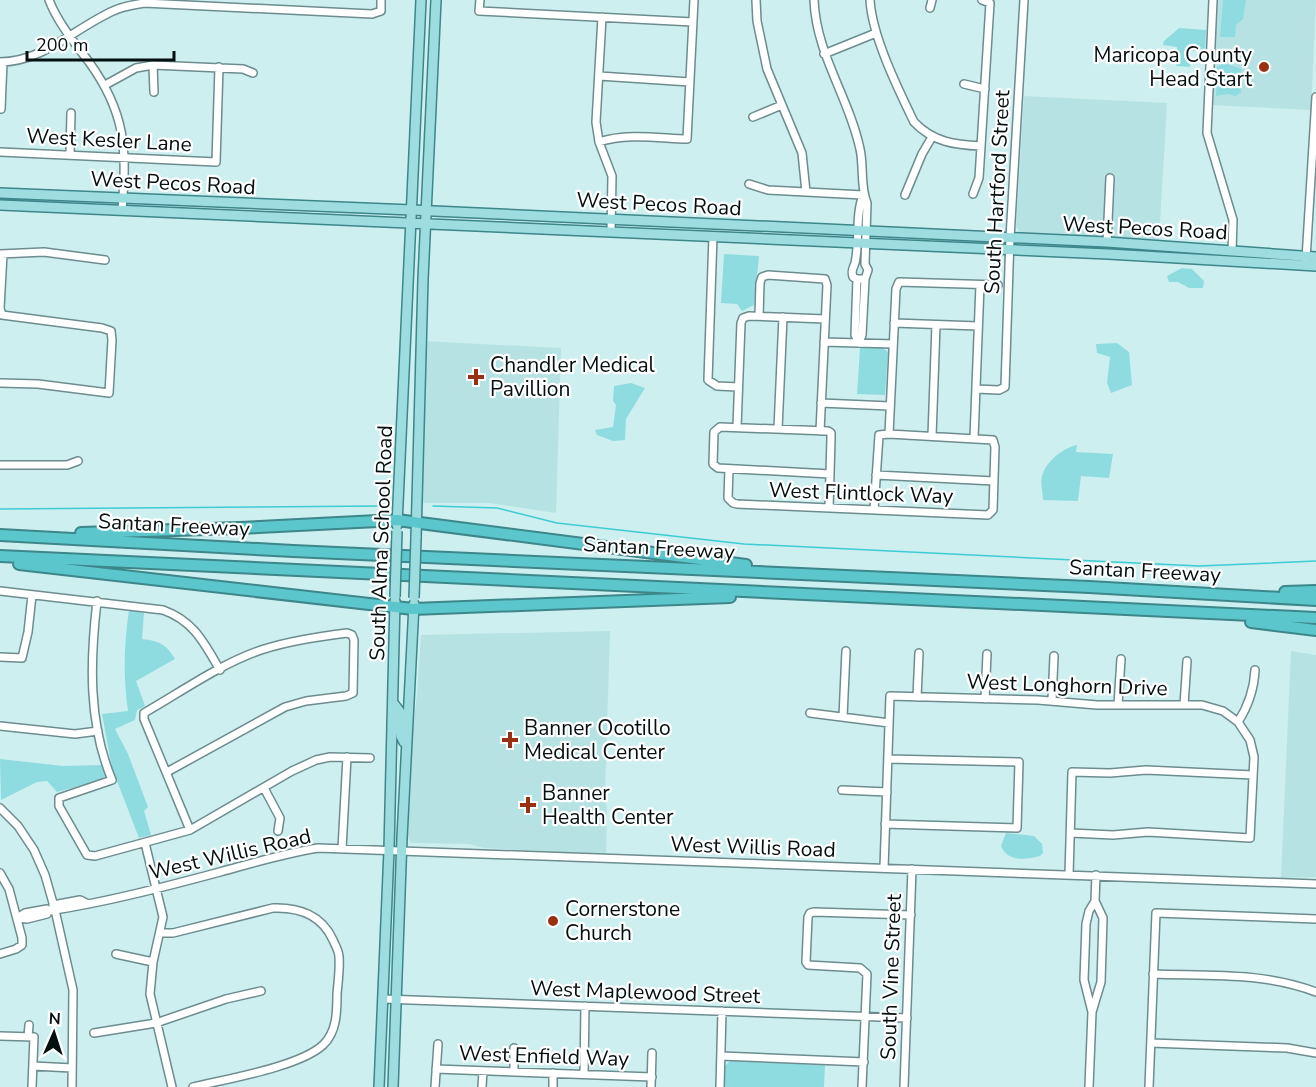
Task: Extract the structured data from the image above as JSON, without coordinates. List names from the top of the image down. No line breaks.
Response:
{"streets":{"highway":["Santan Freeway"],"main road":["West Pecos Road","South Alma School Road"],"street":["West Kesler Lane","South Hartford Street","West Flintlock Way","West Longhorn Drive","West Willis Road","South Vine Street","West Maplewood Street","West Enfield Way"]},"crossings":[["West Pecos Road","South Hartford Street"],["West Pecos Road","South Alma School Road"],["South Alma School Road","West Willis Road"],["South Alma School Road","West Maplewood Street"],["West Willis Road","South Vine Street"],["South Vine Street","West Maplewood Street"]],"places":{"other":["Maricopa County Head Start","Cornerstone Church"],"health":["Chandler Medical Pavillion","Banner Ocotillo Medical Center","Banner Health Center"]},"scale_bar":"200 m","north":"top"}
